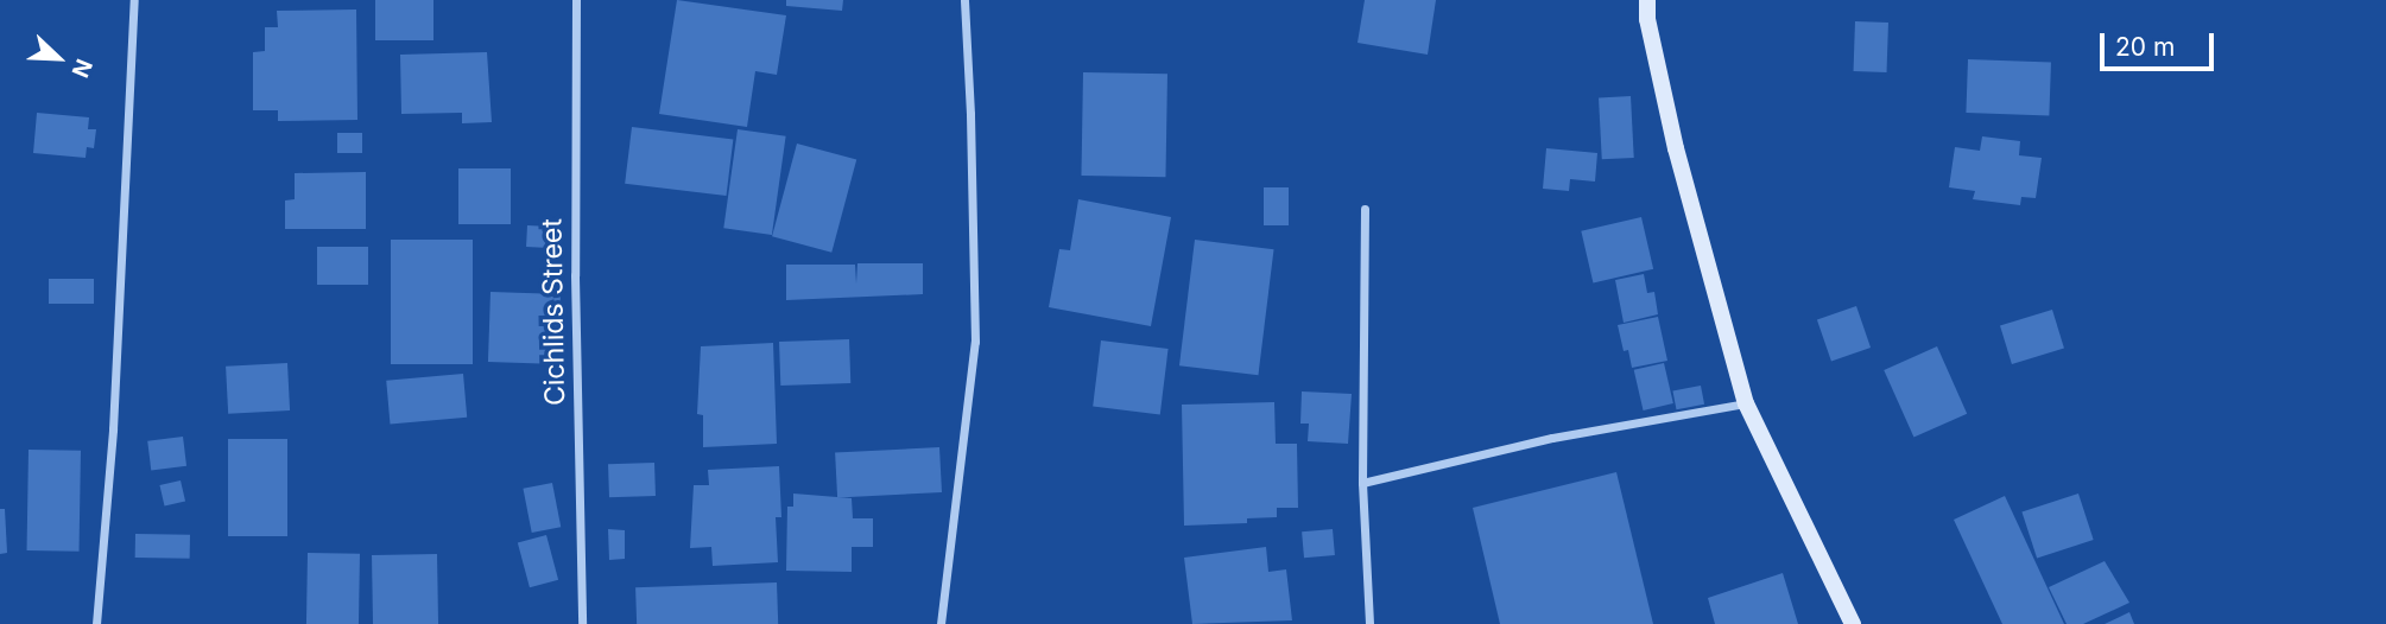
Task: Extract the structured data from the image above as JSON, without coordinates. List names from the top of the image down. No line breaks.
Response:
{"streets":{"street":["Cichlids Street"]},"scale_bar":"20 m","north":"bottom right"}
